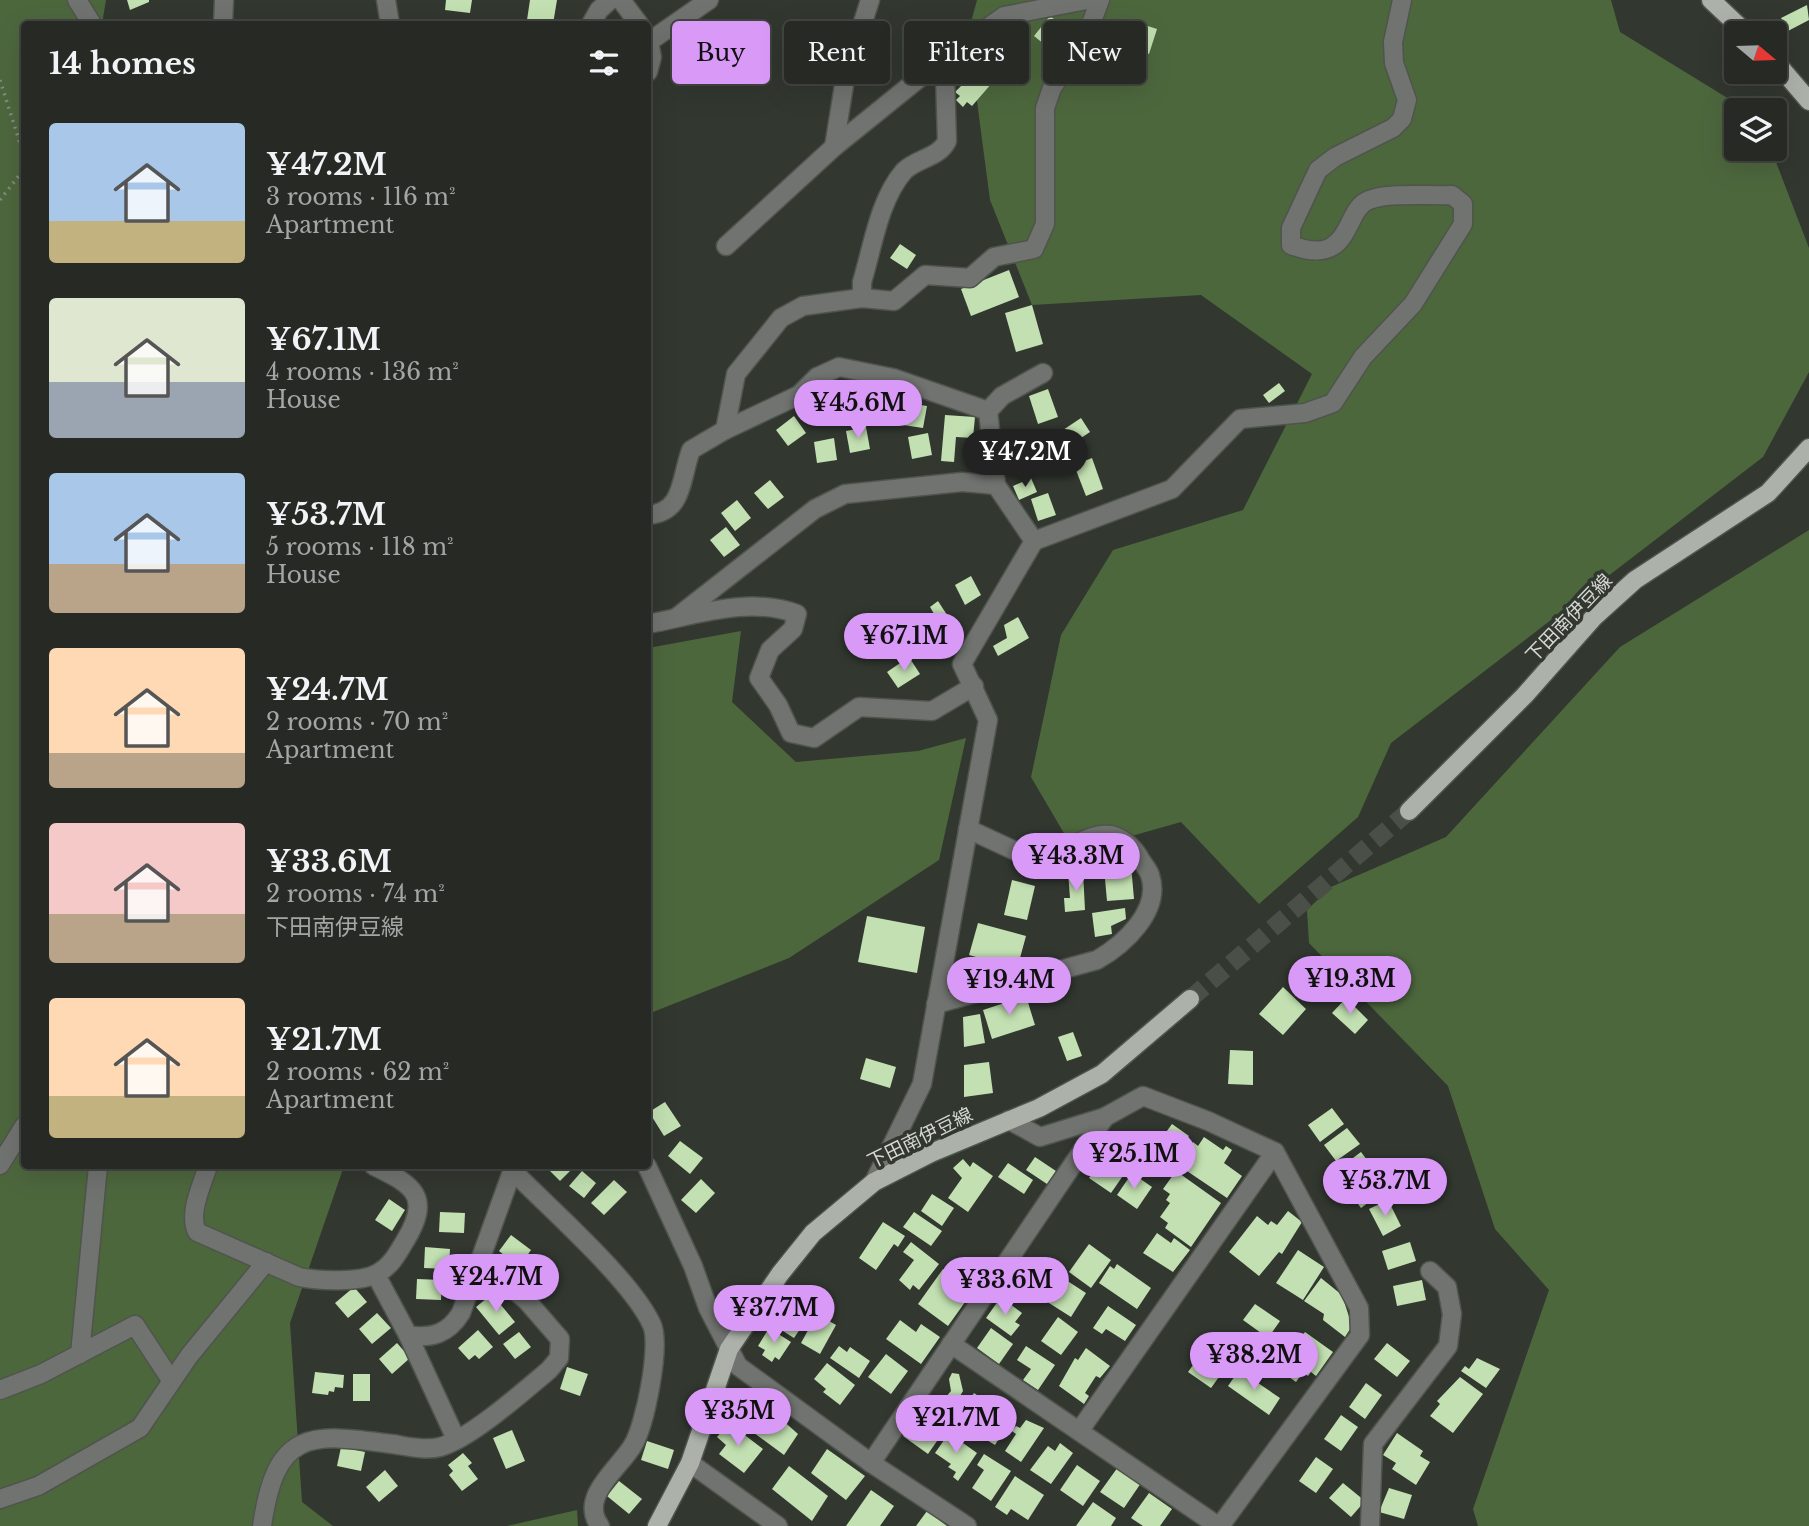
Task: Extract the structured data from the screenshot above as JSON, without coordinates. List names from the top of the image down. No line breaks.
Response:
{"streets":{"main road":["下田南伊豆線"]},"north":"right","page":{"chip":["Buy","Rent","Filters","New"],"heading":"14 homes","list":[{"name":"¥47.2M","note":"3 rooms · 116 m² · Apartment"},{"name":"¥67.1M","note":"4 rooms · 136 m² · House"},{"name":"¥53.7M","note":"5 rooms · 118 m² · House"},{"name":"¥24.7M","note":"2 rooms · 70 m² · Apartment"},{"name":"¥33.6M","note":"2 rooms · 74 m² · 下田南伊豆線"},{"name":"¥21.7M","note":"2 rooms · 62 m² · Apartment"}],"price":["¥45.6M","¥47.2M","¥67.1M","¥43.3M","¥19.3M","¥19.4M","¥25.1M","¥53.7M","¥24.7M","¥33.6M","¥37.7M","¥38.2M","¥35M","¥21.7M"]}}
